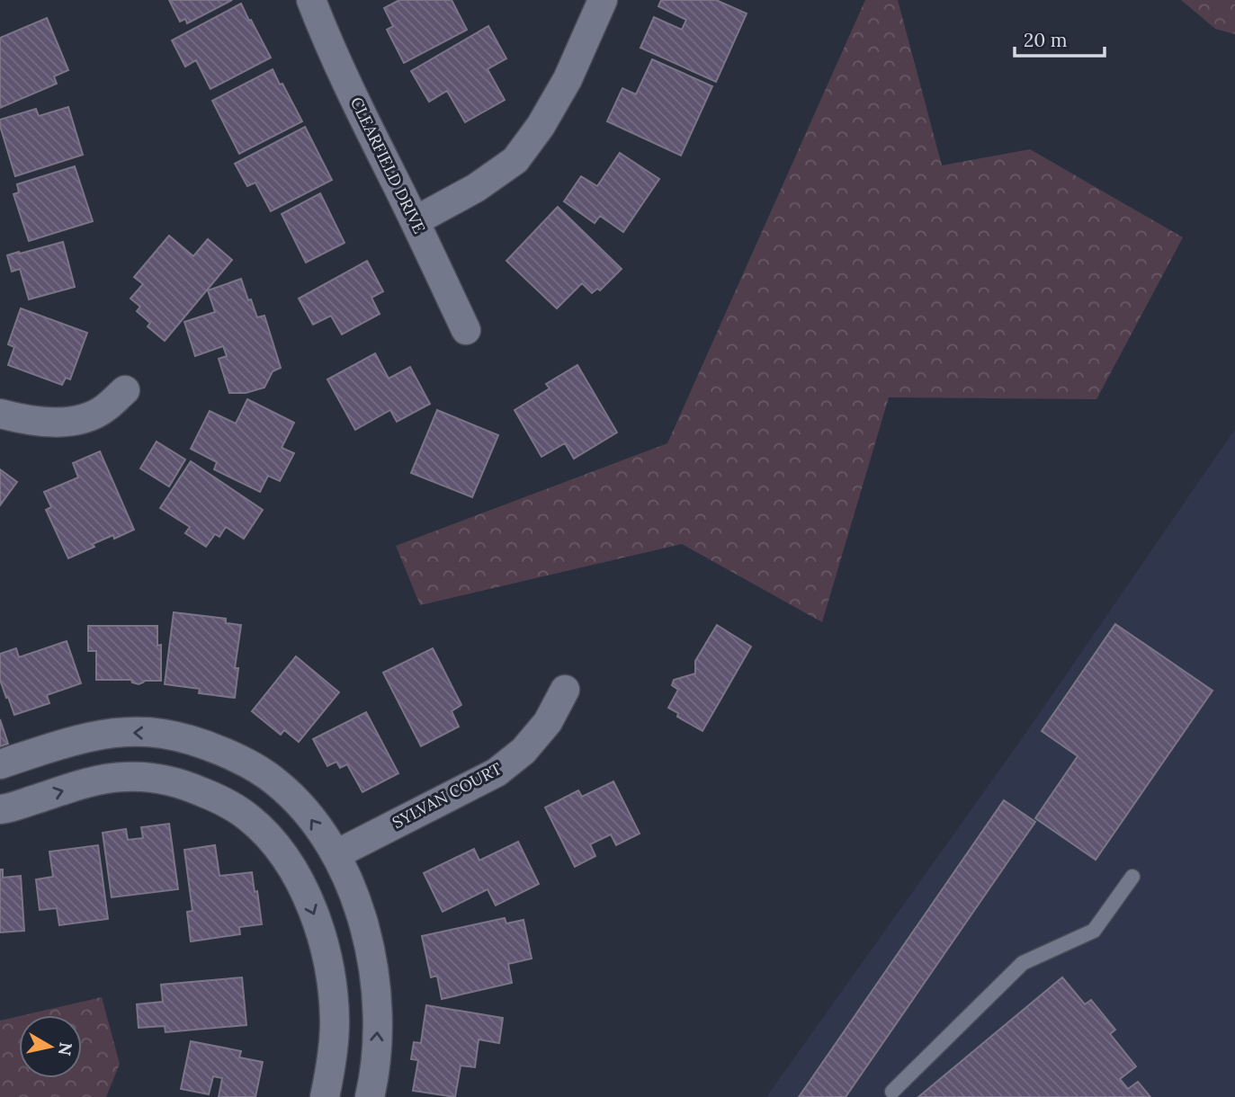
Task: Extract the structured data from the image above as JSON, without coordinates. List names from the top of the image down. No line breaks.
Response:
{"streets":{"street":["CLEARFIELD DRIVE","SYLVAN COURT"]},"scale_bar":"20 m","north":"right"}
